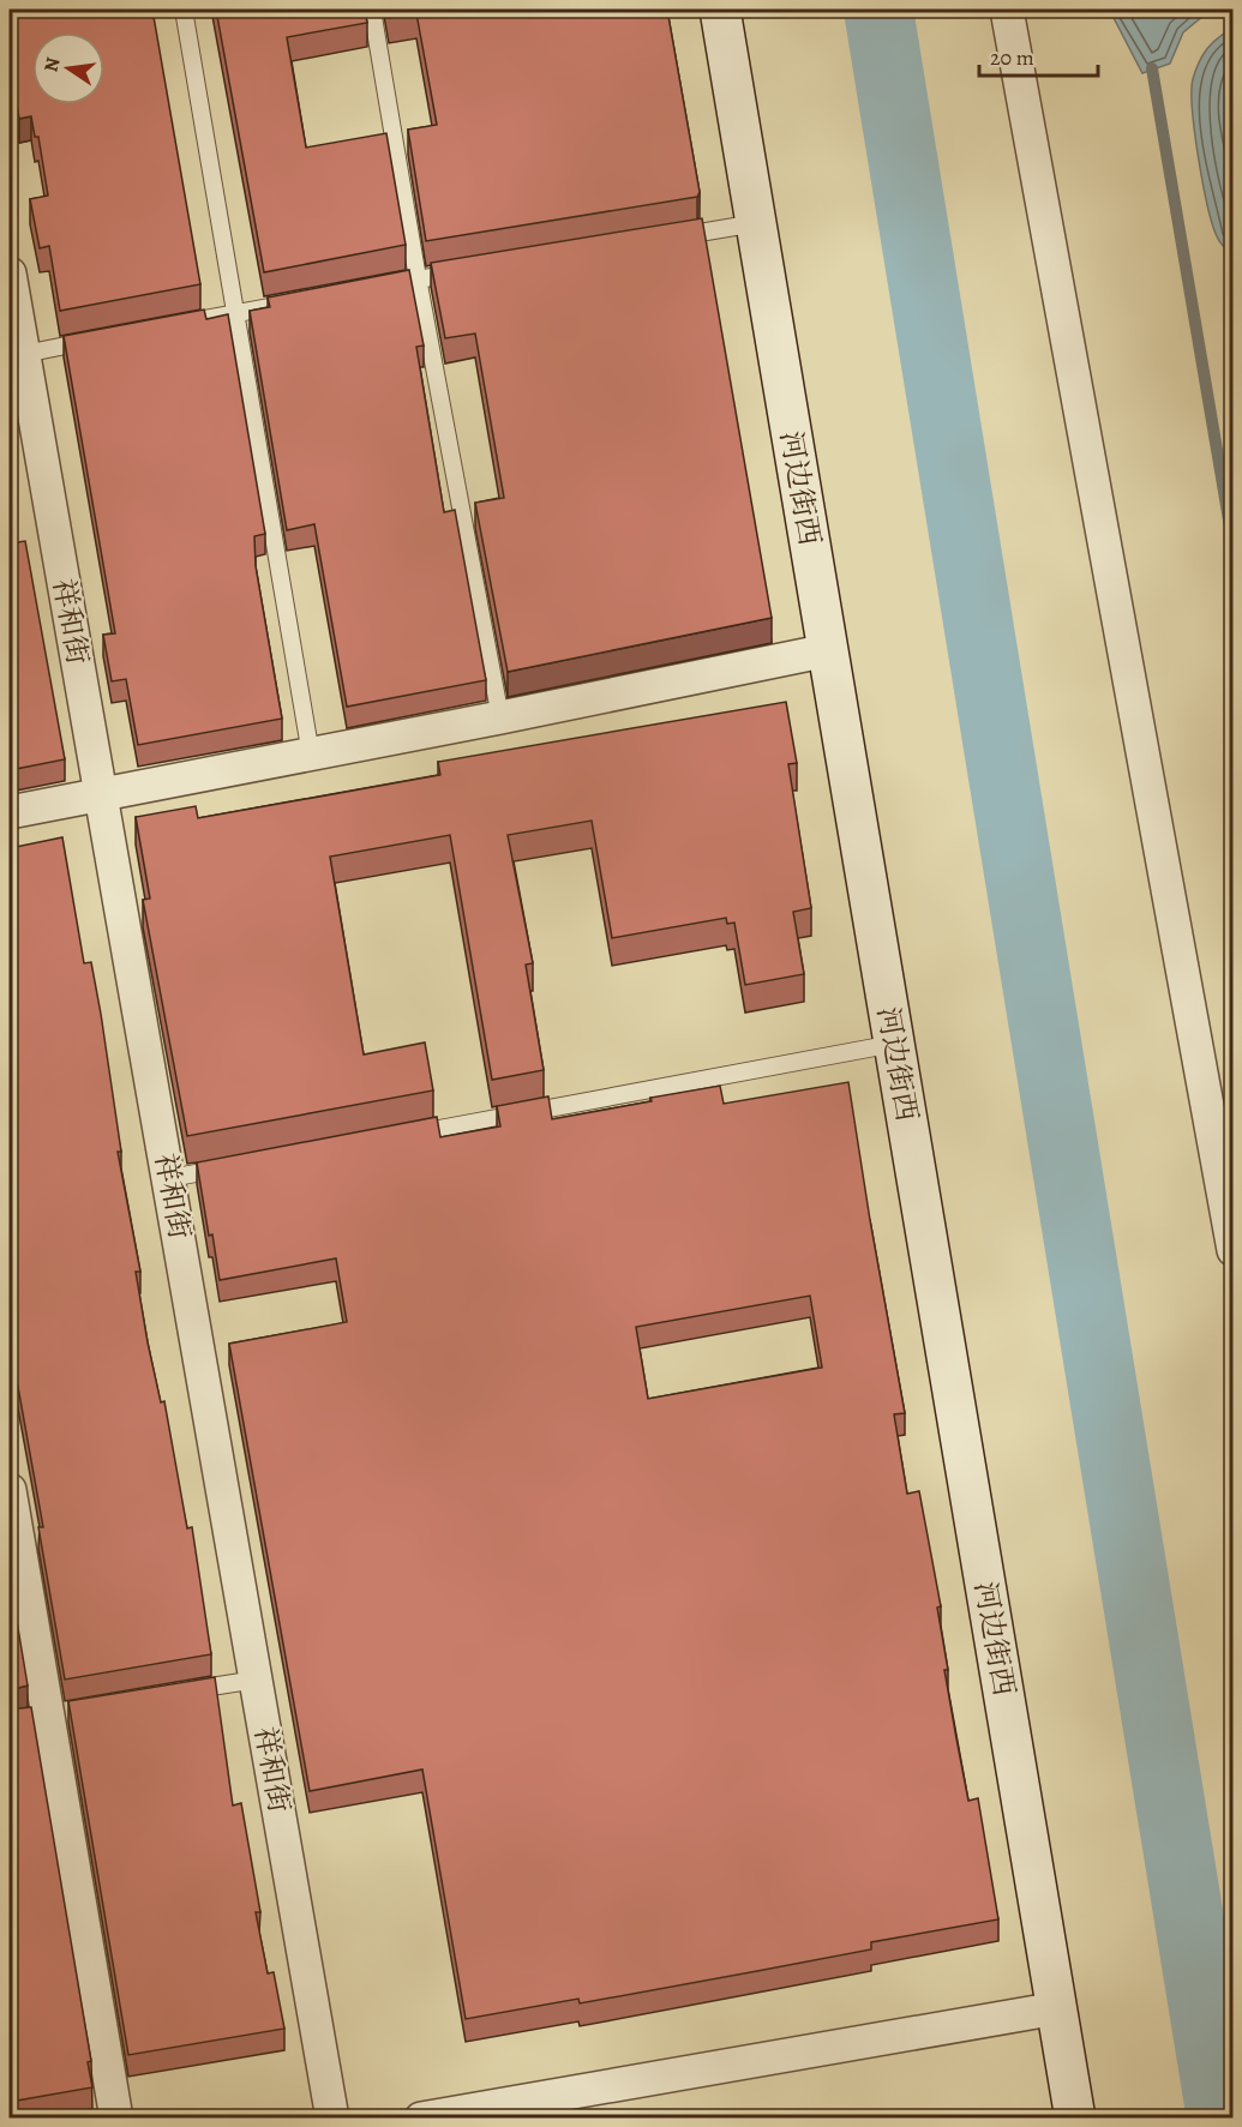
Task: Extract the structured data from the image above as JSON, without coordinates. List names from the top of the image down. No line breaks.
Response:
{"streets":{"street":["河边街西","祥和街"]},"scale_bar":"20 m","north":"left"}
